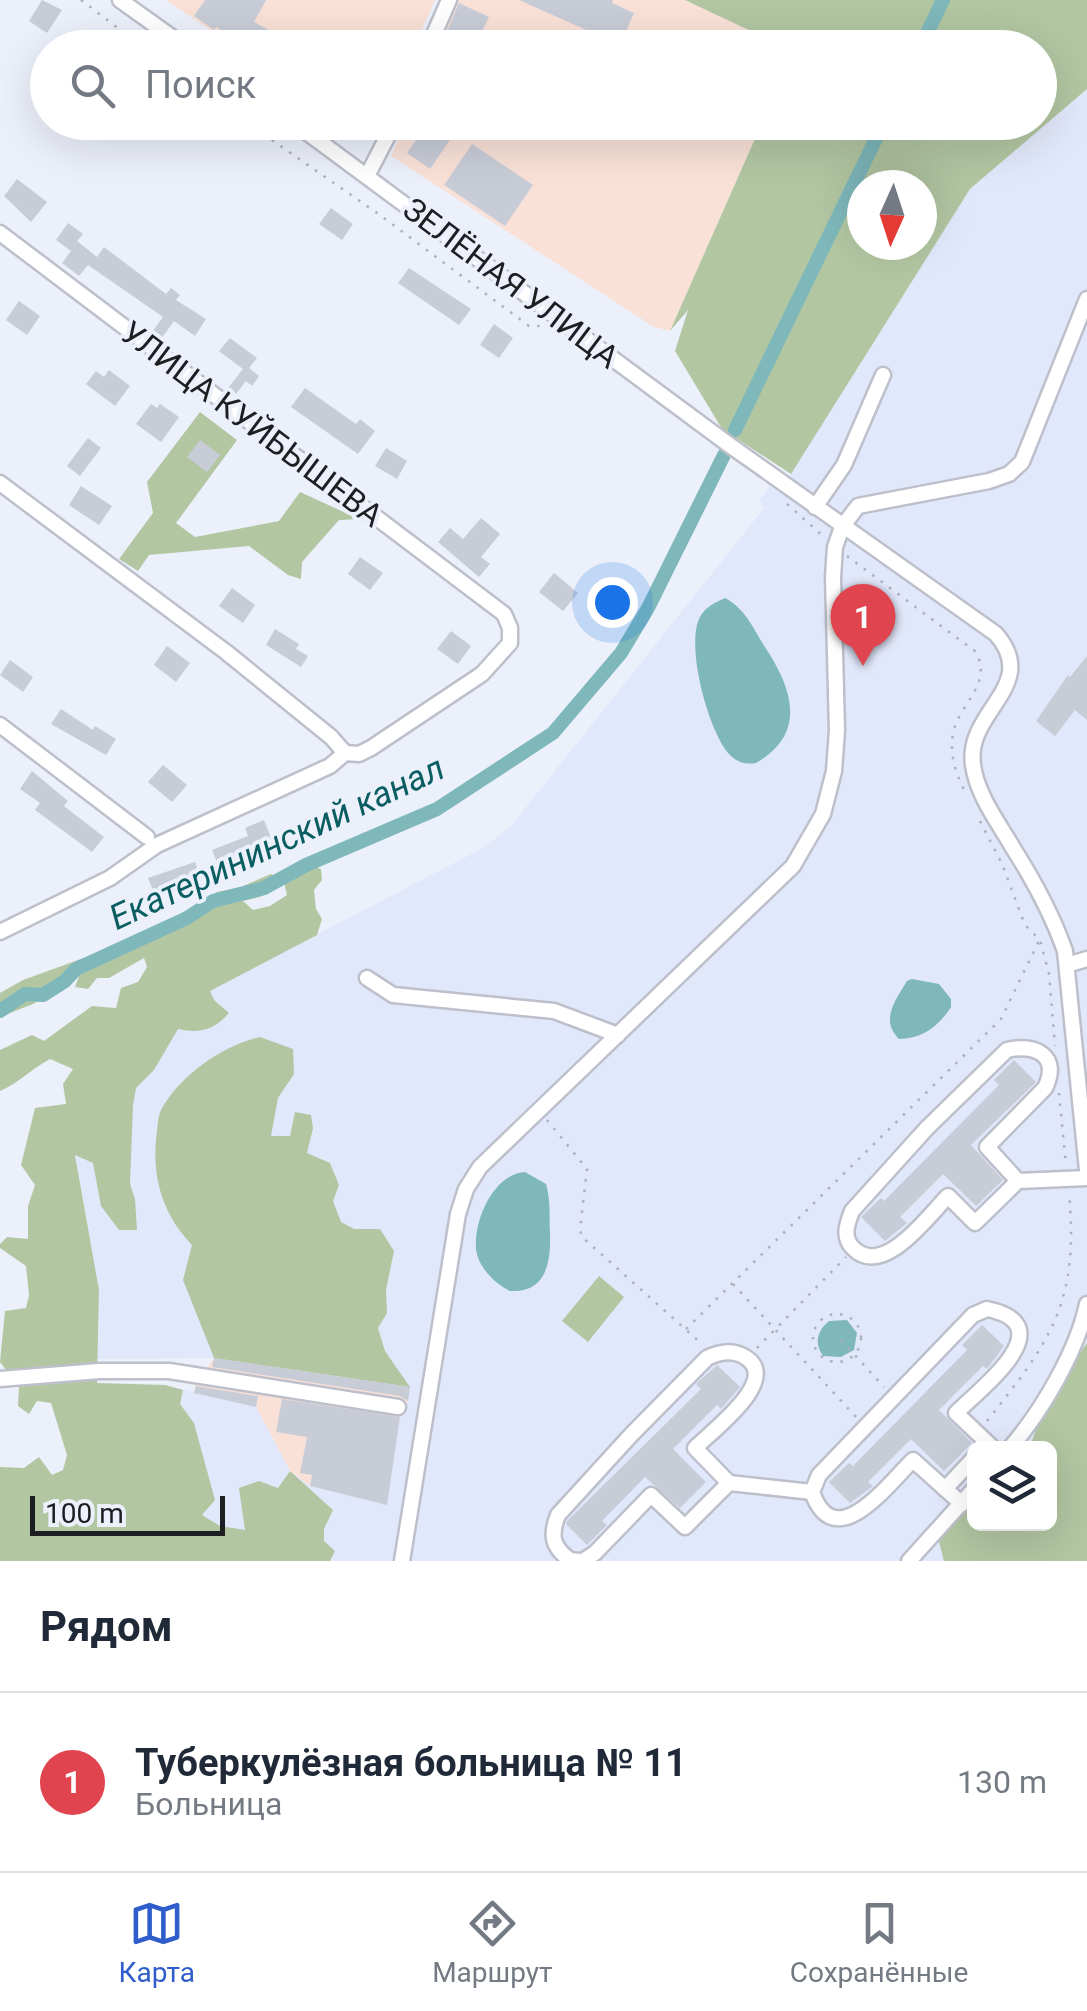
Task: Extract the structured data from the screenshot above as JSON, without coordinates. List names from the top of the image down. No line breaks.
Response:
{"streets":{"street":["ЗЕЛЁНАЯ УЛИЦА","УЛИЦА КУЙБЫШЕВА"]},"water":["Екатерининский канал"],"scale_bar":"100 m","north":"bottom","page":{"search":"Поиск","pins":"1","scale":"100 m","heading":"Рядом","list":[{"mark":"1","name":"Туберкулёзная больница № 11","note":"Больница","value":"130 m"}],"nav":["Карта","Маршрут","Сохранённые"]}}
